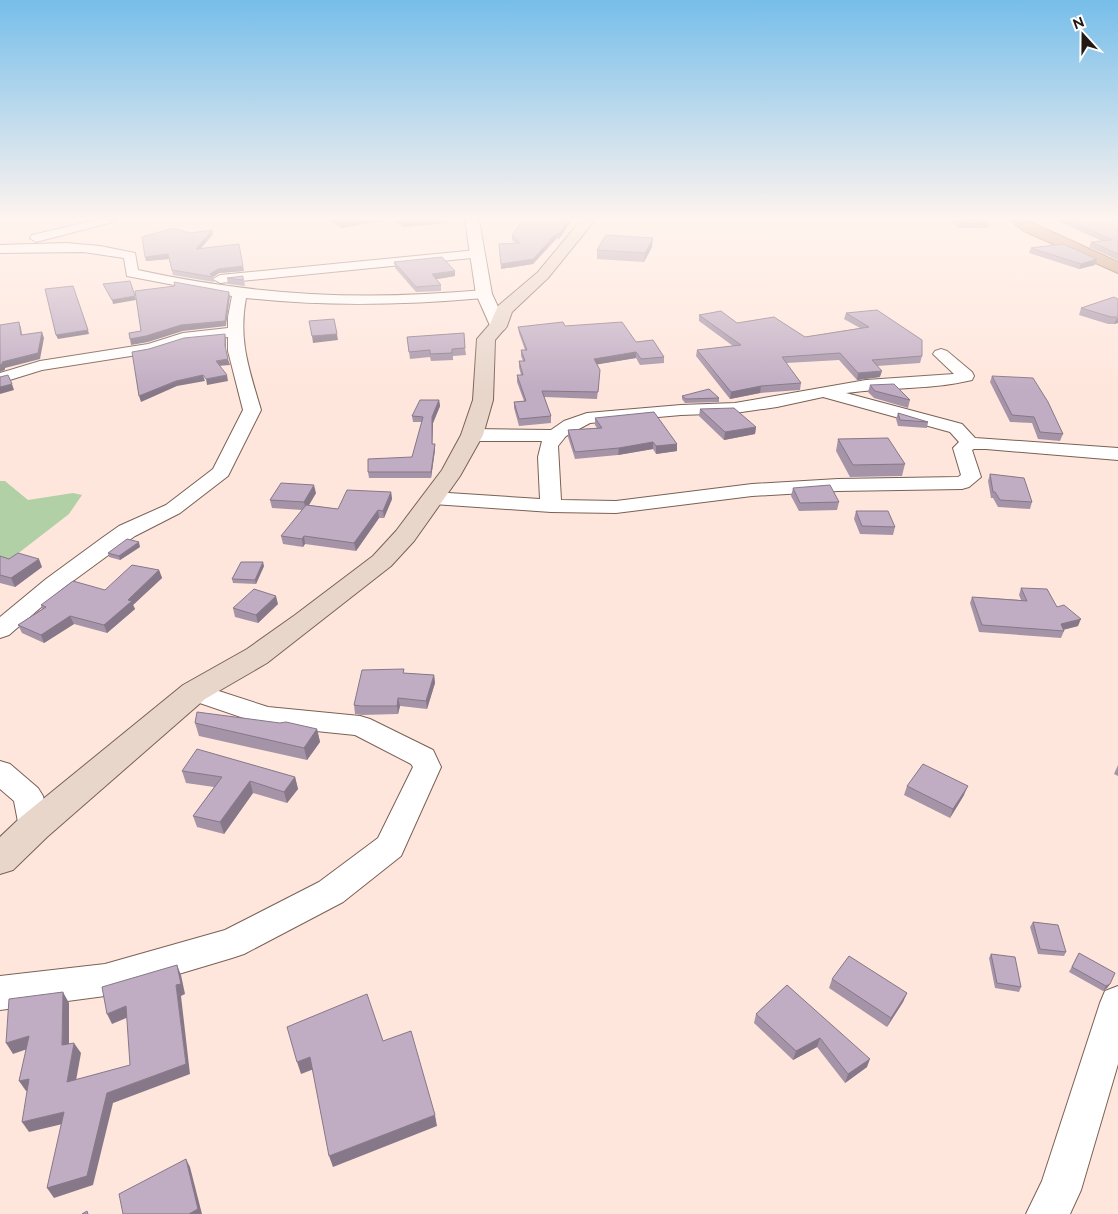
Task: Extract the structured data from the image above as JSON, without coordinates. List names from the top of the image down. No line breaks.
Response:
{"north":"top"}
